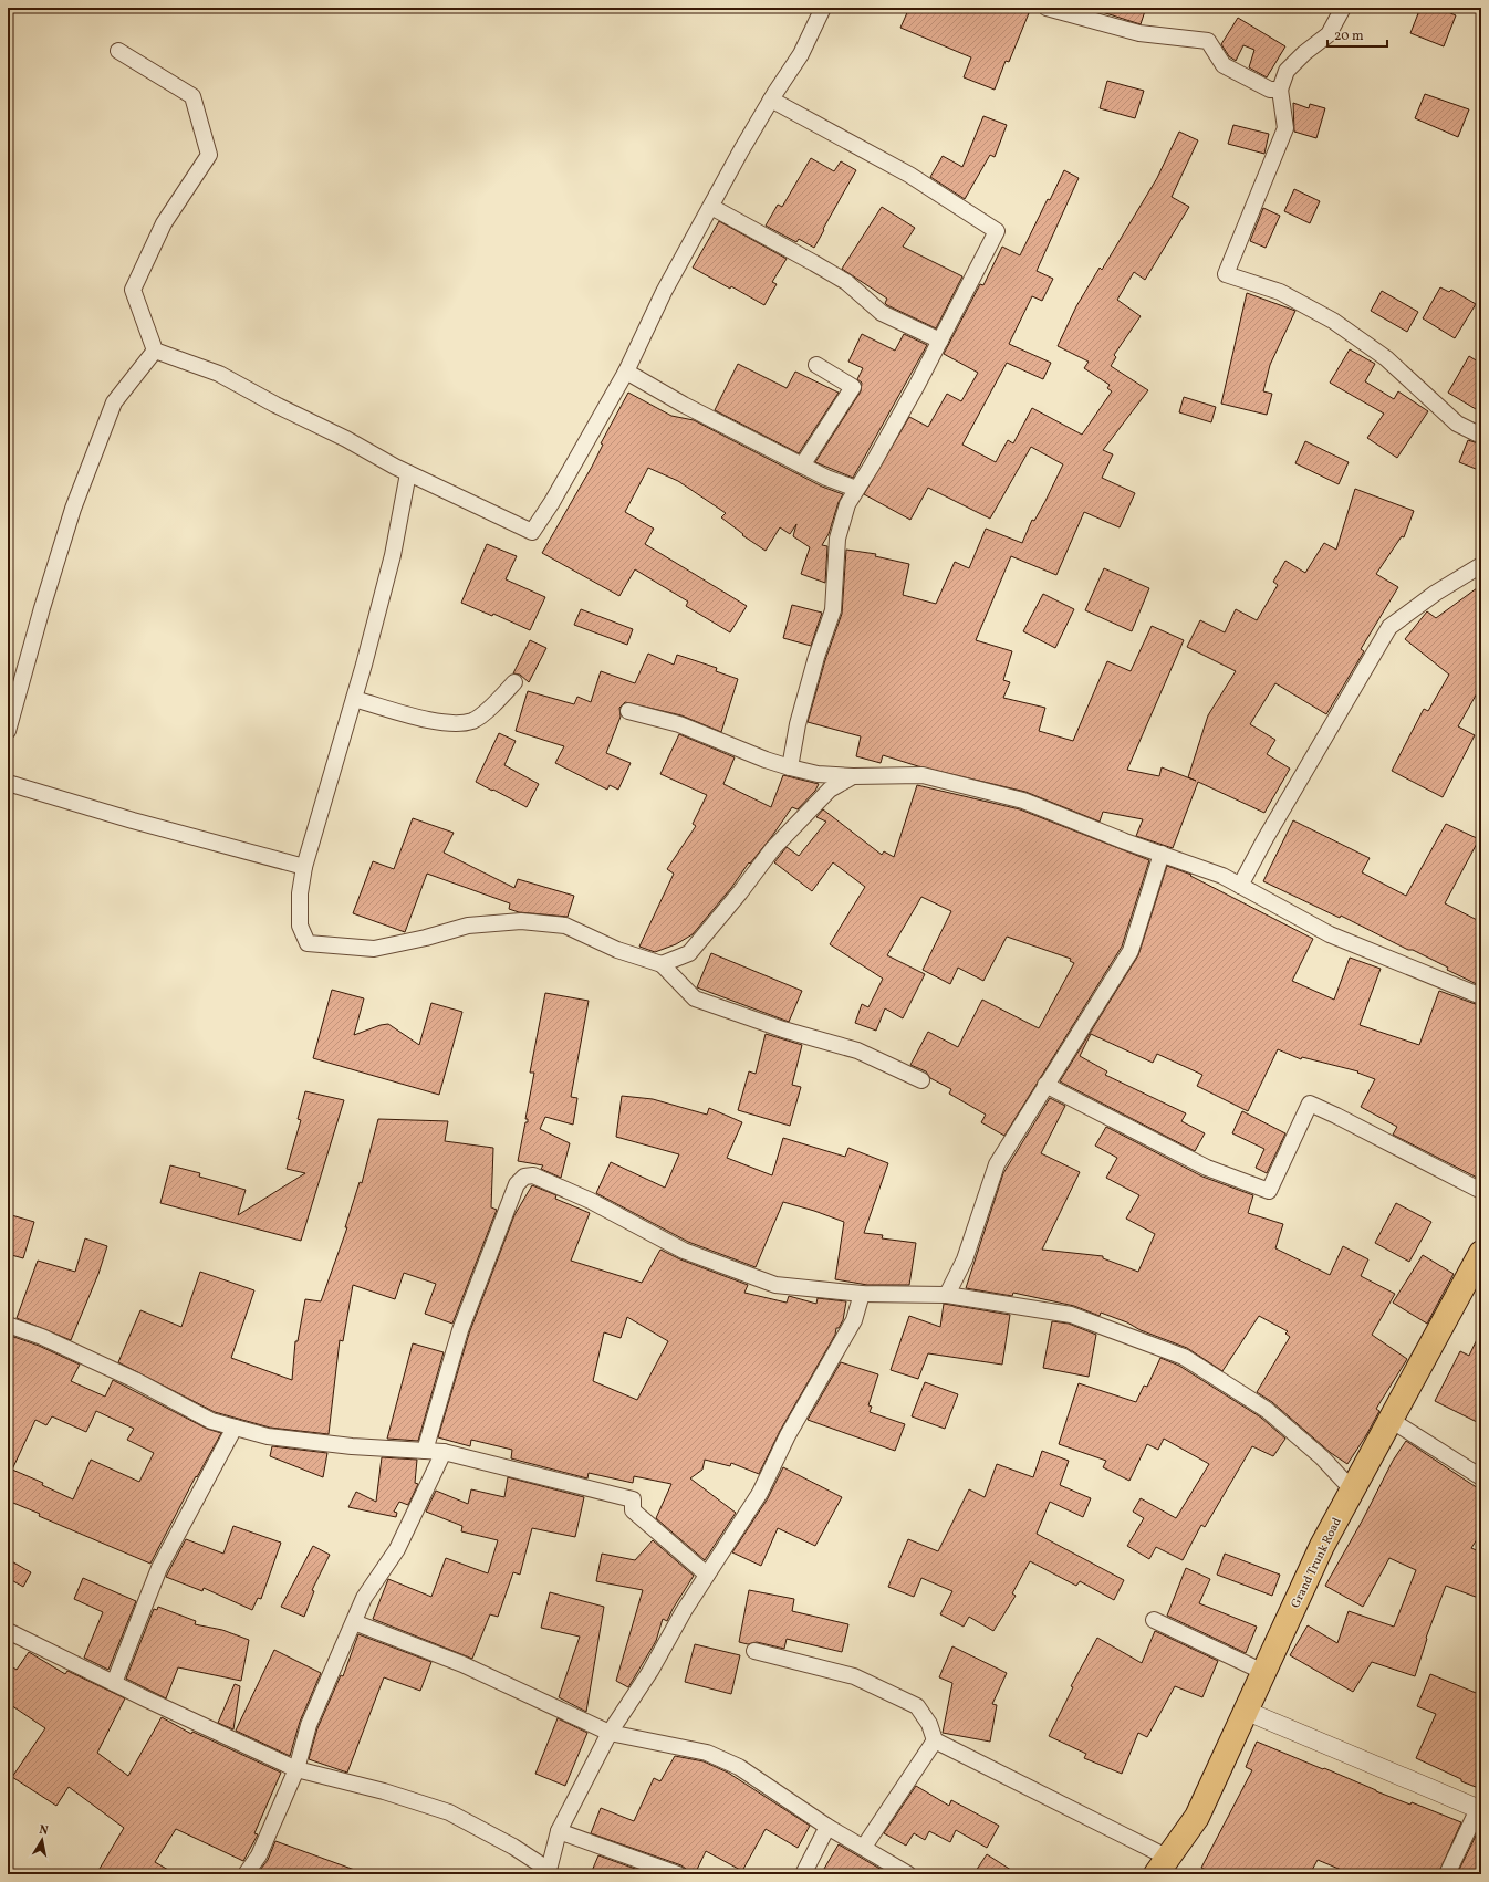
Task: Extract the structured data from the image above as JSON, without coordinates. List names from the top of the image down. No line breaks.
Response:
{"streets":{"main road":["Grand Trunk Road"]},"scale_bar":"20 m","north":"top"}
